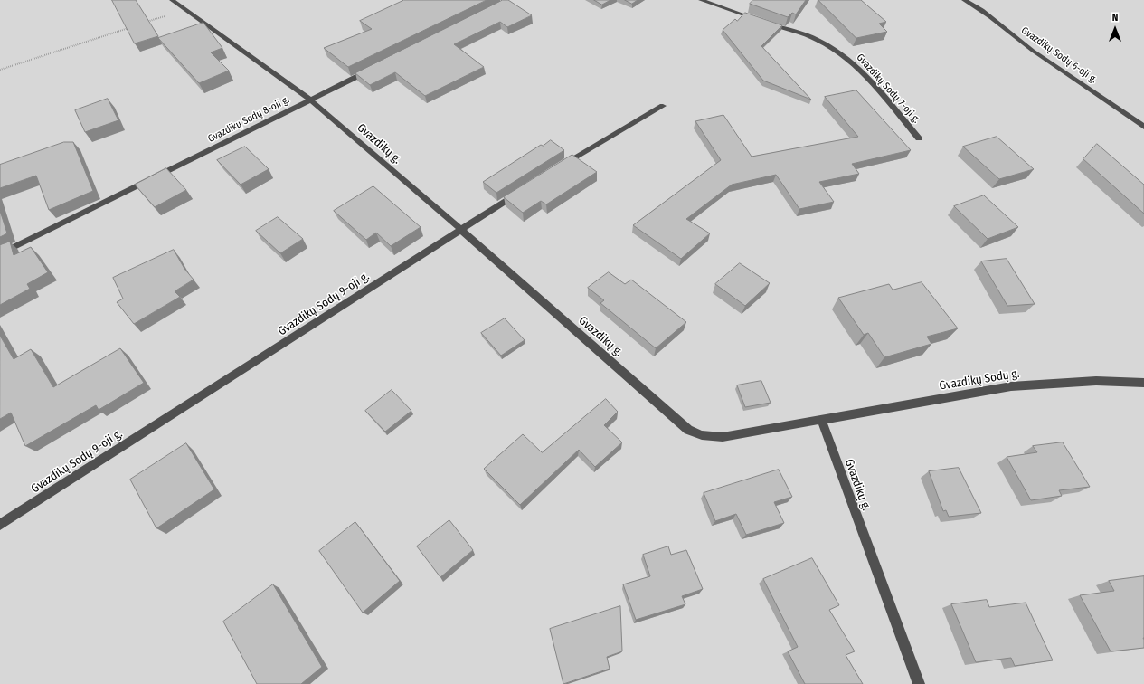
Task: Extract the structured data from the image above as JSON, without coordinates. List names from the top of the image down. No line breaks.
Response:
{"streets":{"street":["Gvazdikų Sodų 6-oji g.","Gvazdikų Sodų 7-oji g.","Gvazdikų Sodų 8-oji g.","Gvazdikų g.","Gvazdikų Sodų 9-oji g.","Gvazdikų Sodų g."]},"crossings":[["Gvazdikų Sodų 8-oji g.","Gvazdikų g."],["Gvazdikų g.","Gvazdikų Sodų 9-oji g."],["Gvazdikų g.","Gvazdikų Sodų g."]],"north":"top"}
